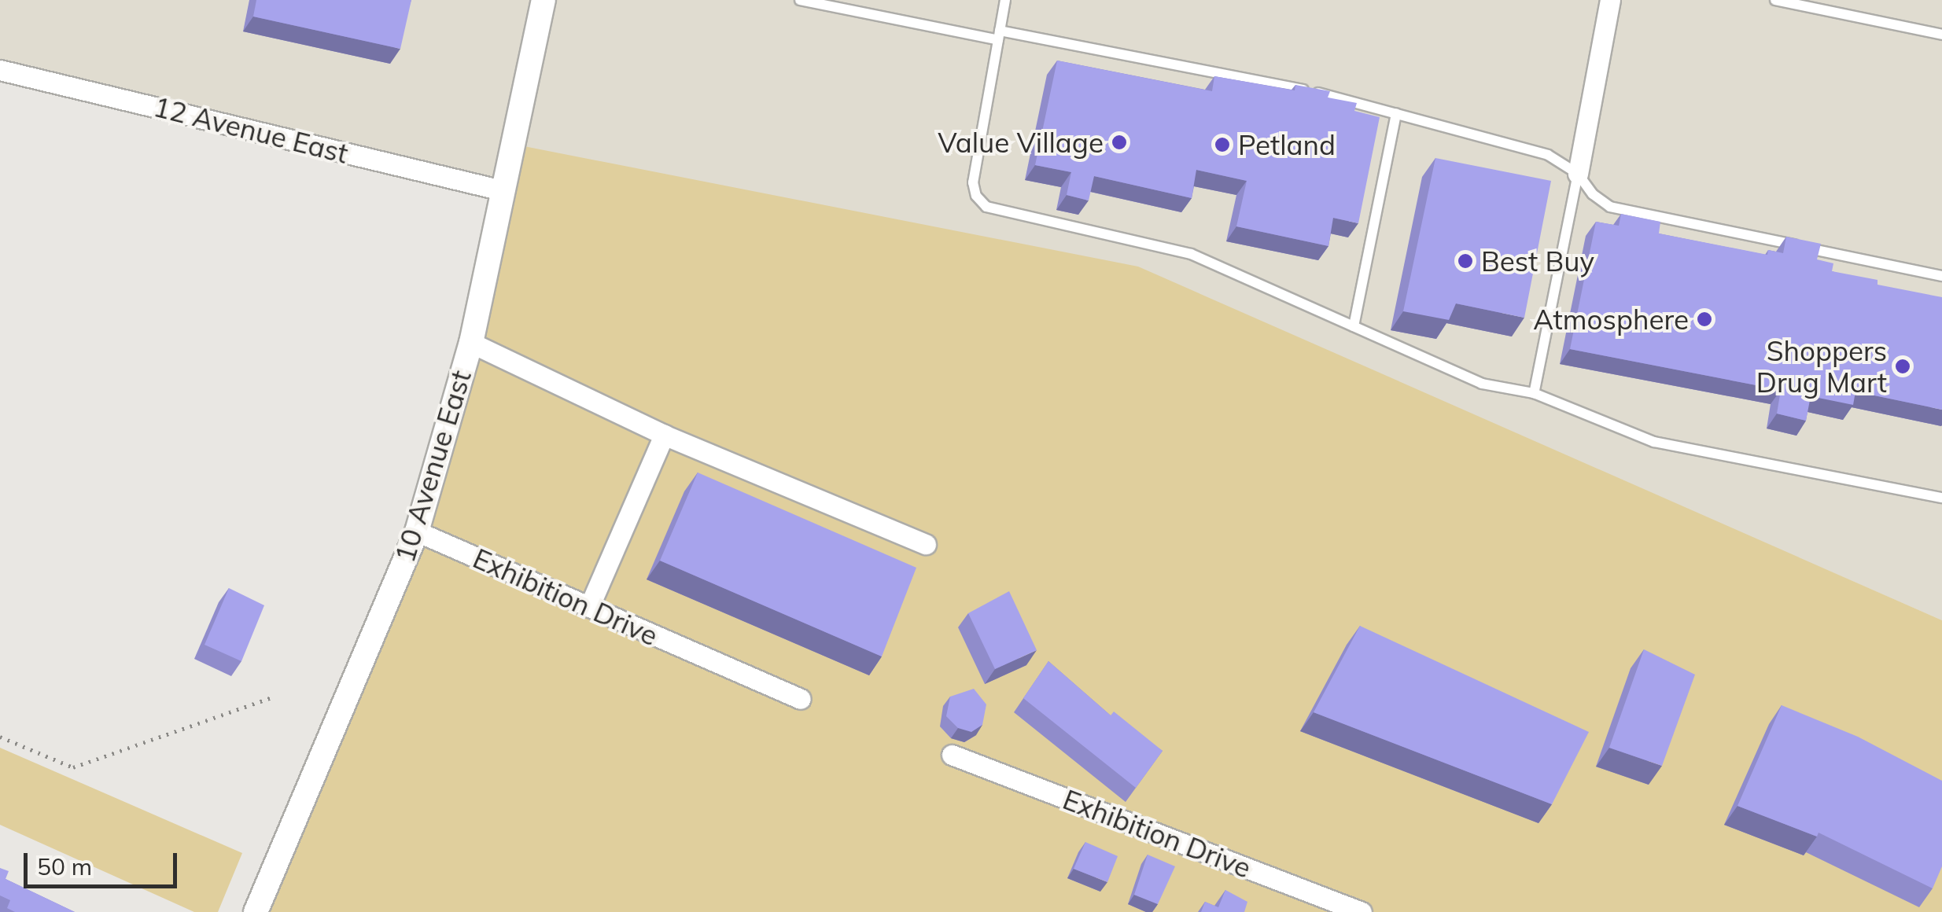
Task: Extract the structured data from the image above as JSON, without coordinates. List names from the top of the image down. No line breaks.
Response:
{"streets":{"street":["12 Avenue East","10 Avenue East","Exhibition Drive"]},"crossings":[["12 Avenue East","10 Avenue East"],["10 Avenue East","Exhibition Drive"]],"places":["Value Village","Petland","Best Buy","Atmosphere","Shoppers Drug Mart"],"scale_bar":"50 m"}
